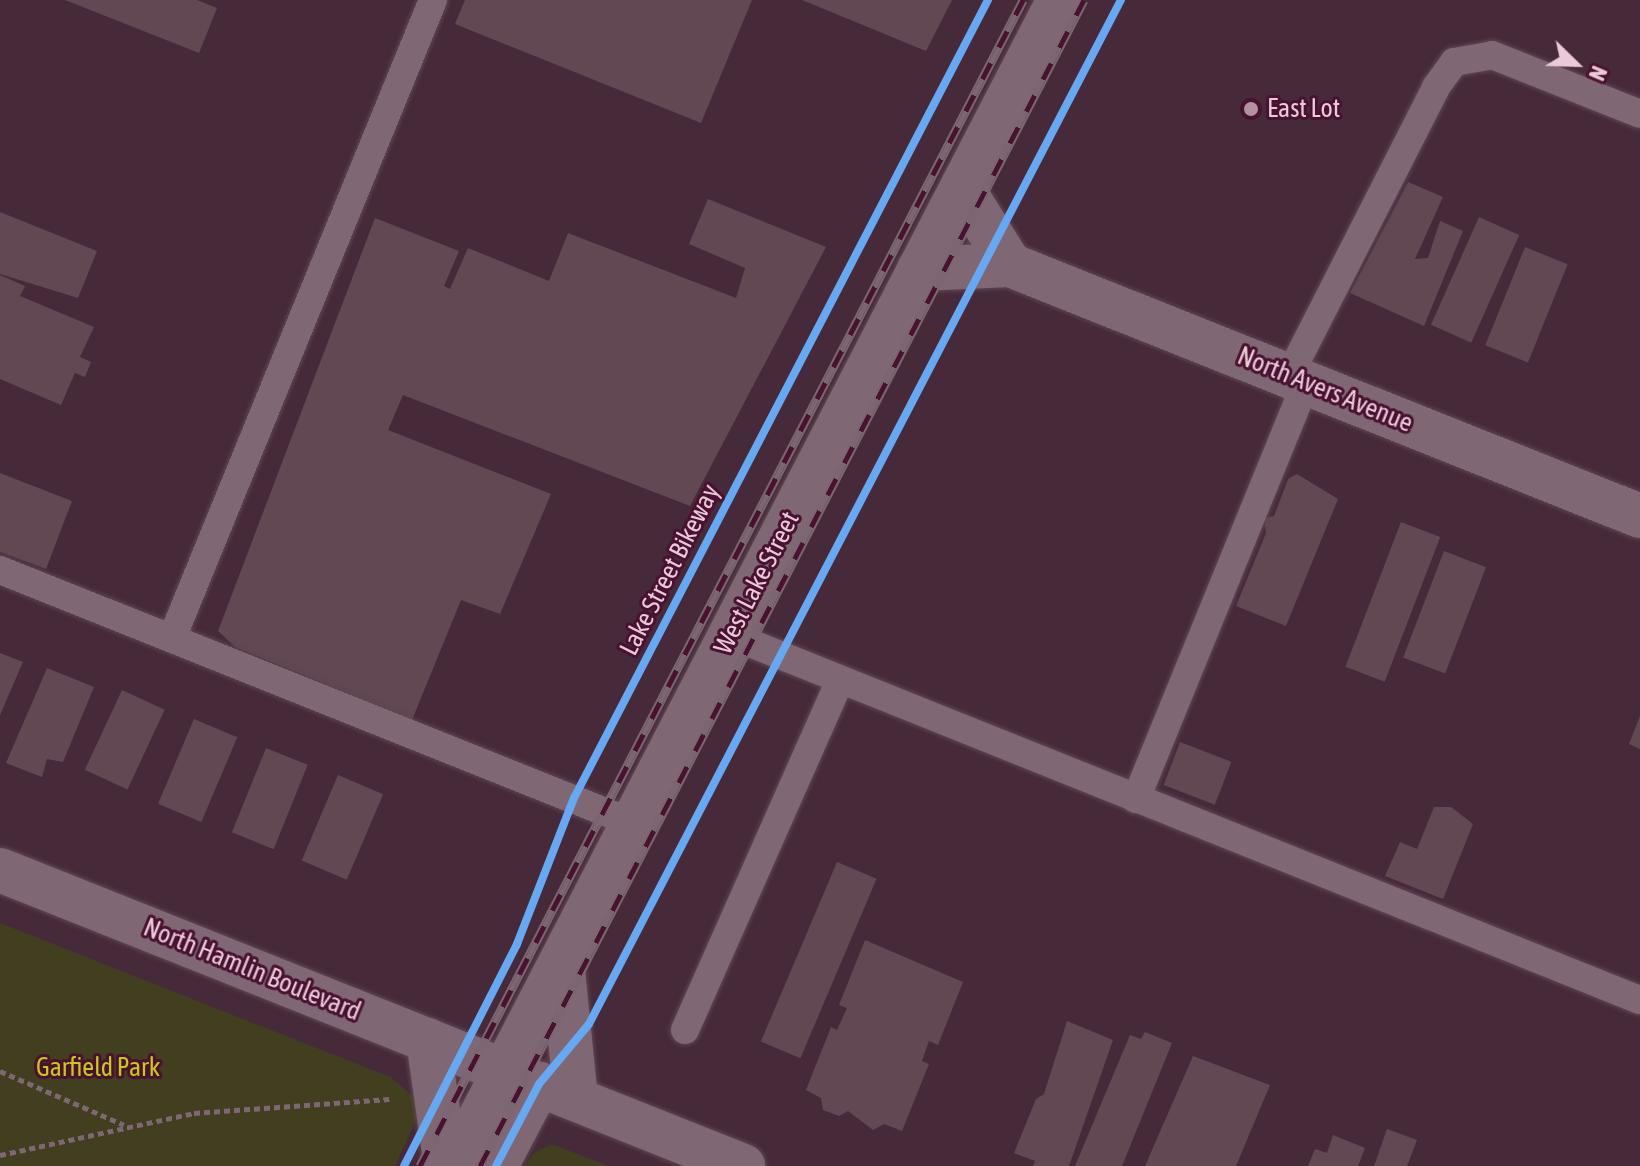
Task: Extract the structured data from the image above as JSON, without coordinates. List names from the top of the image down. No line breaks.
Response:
{"streets":{"main road":["North Avers Avenue","West Lake Street","North Hamlin Boulevard"],"cycle path":["Lake Street Bikeway"]},"crossings":[["North Avers Avenue","West Lake Street"],["West Lake Street","North Hamlin Boulevard"]],"parks":["Garfield Park"],"places":["East Lot"],"north":"bottom right"}
